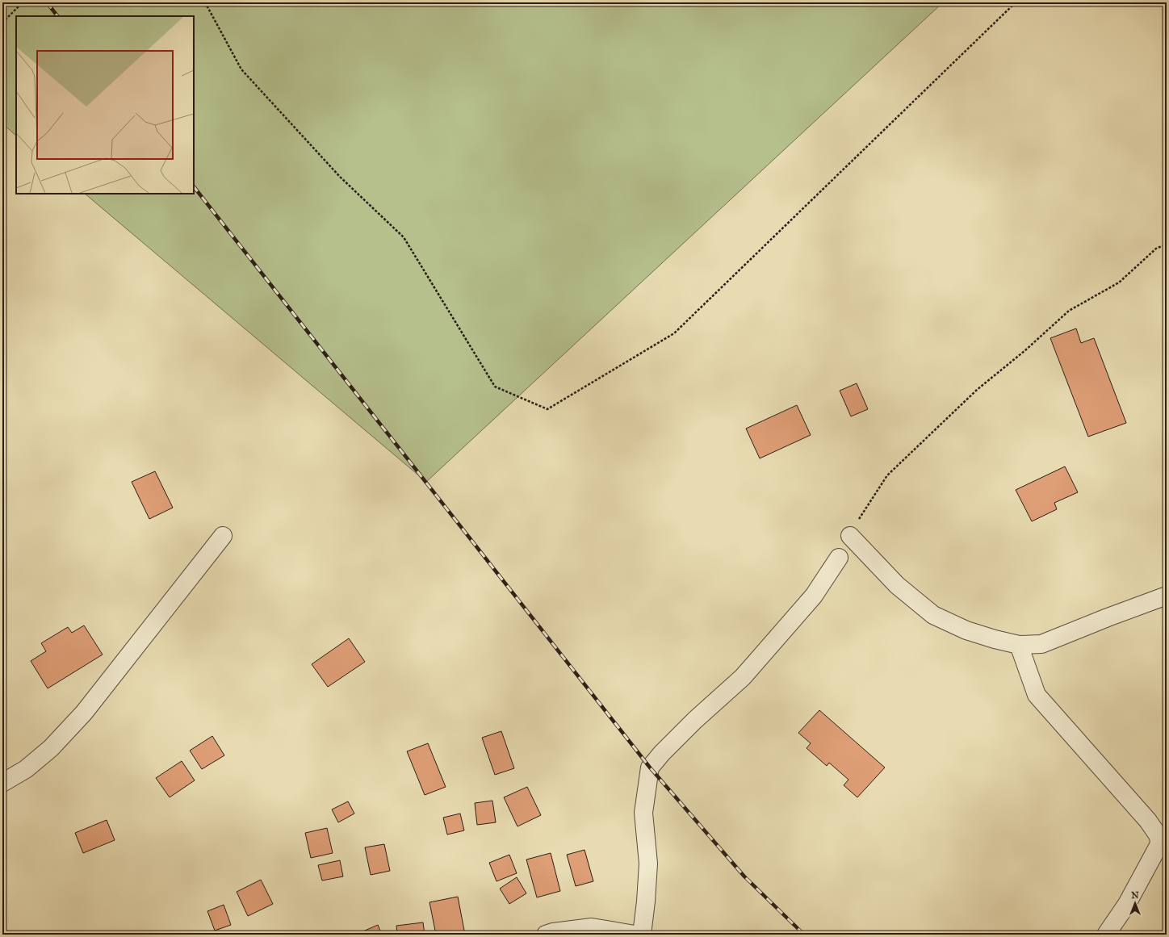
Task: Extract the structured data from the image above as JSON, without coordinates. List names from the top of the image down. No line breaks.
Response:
{"north":"top"}
